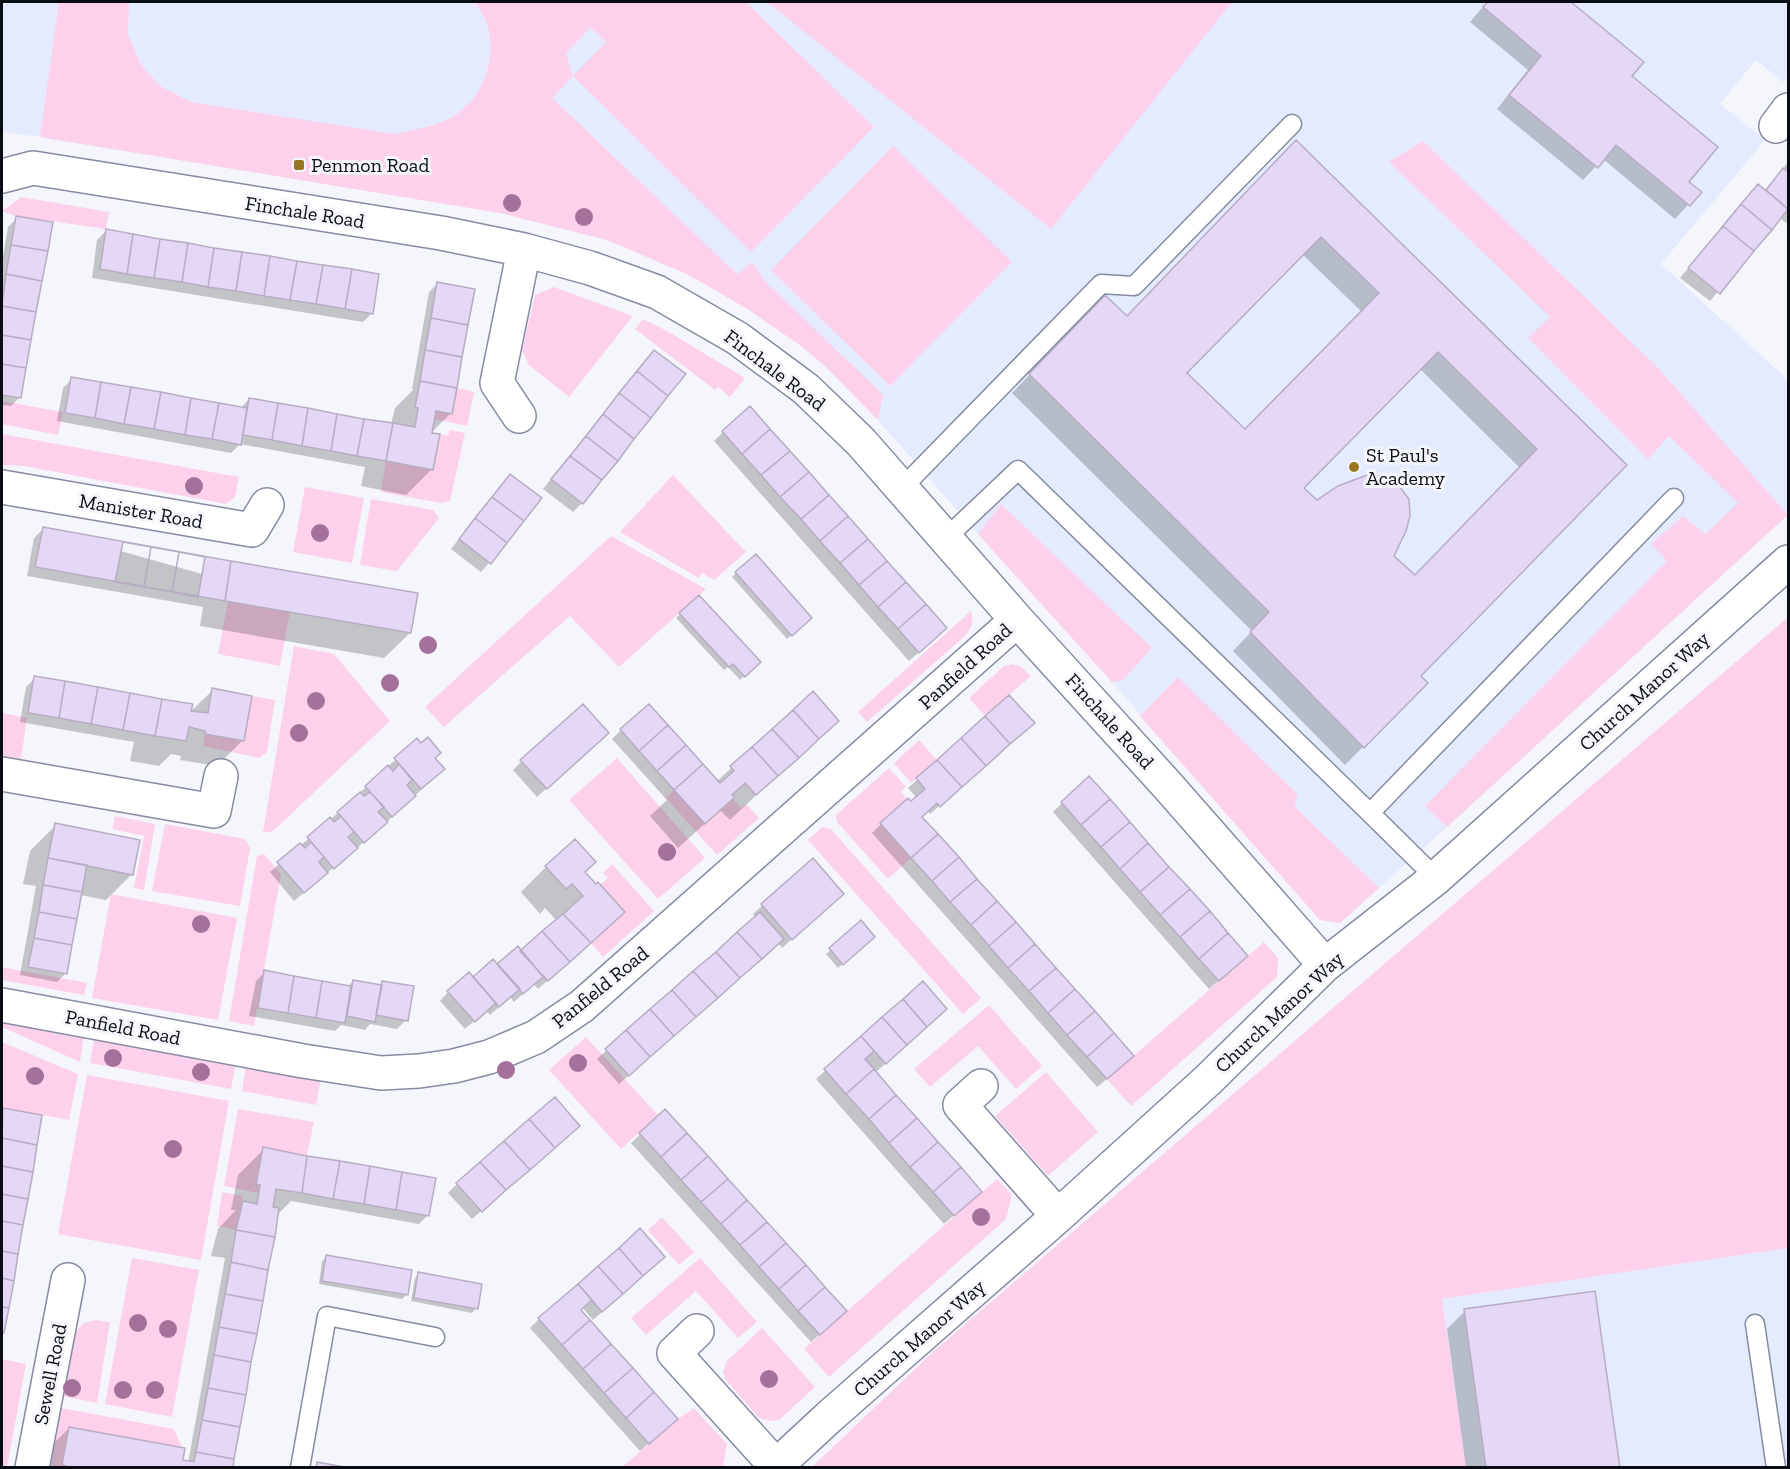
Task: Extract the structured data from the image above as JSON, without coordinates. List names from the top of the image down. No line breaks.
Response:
{"streets":{"street":["Finchale Road","Manister Road","Panfield Road","Church Manor Way","Sewell Road"]},"crossings":[["Finchale Road","Panfield Road"],["Finchale Road","Church Manor Way"]],"places":{"transit":["Penmon Road"],"other":["St Paul's Academy"]}}
